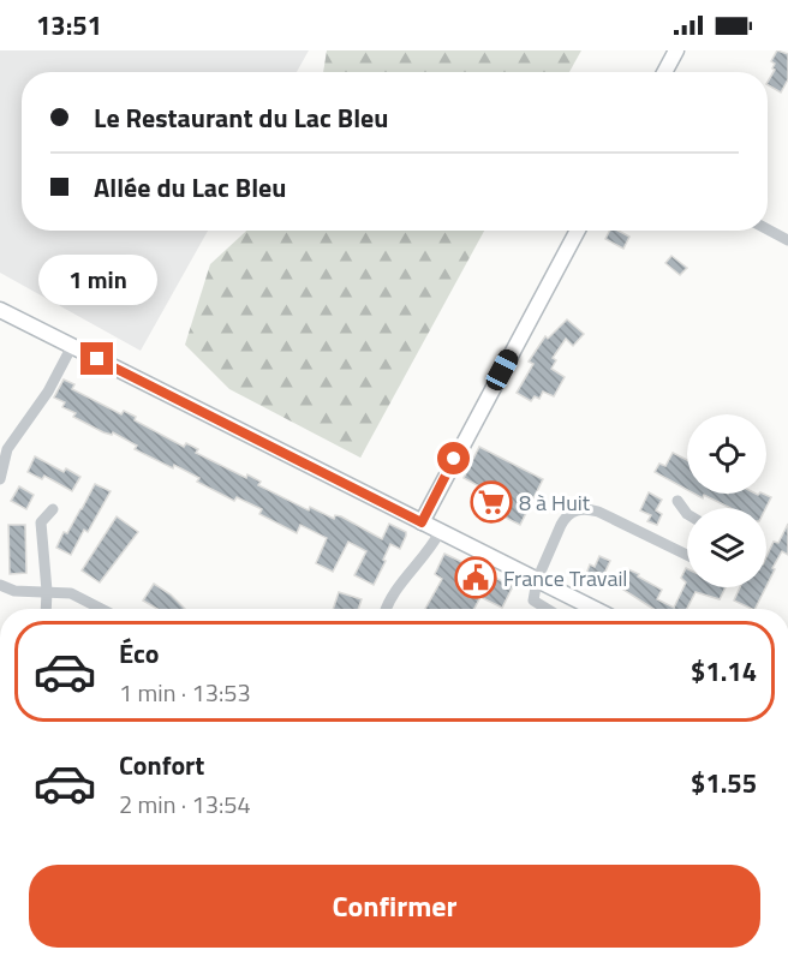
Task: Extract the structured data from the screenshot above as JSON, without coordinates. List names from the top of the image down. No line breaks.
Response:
{"places":{"supermarket":["8 à Huit"],"public building":["France Travail"]},"page":{"status":"13:51","banner":["Le Restaurant du Lac Bleu","Allée du Lac Bleu"],"bubble":"1 min","list":[{"name":"Éco","note":"1 min · 13:53","value":"$1.14"},{"name":"Confort","note":"2 min · 13:54","value":"$1.55"}],"buttons":"Confirmer"}}
